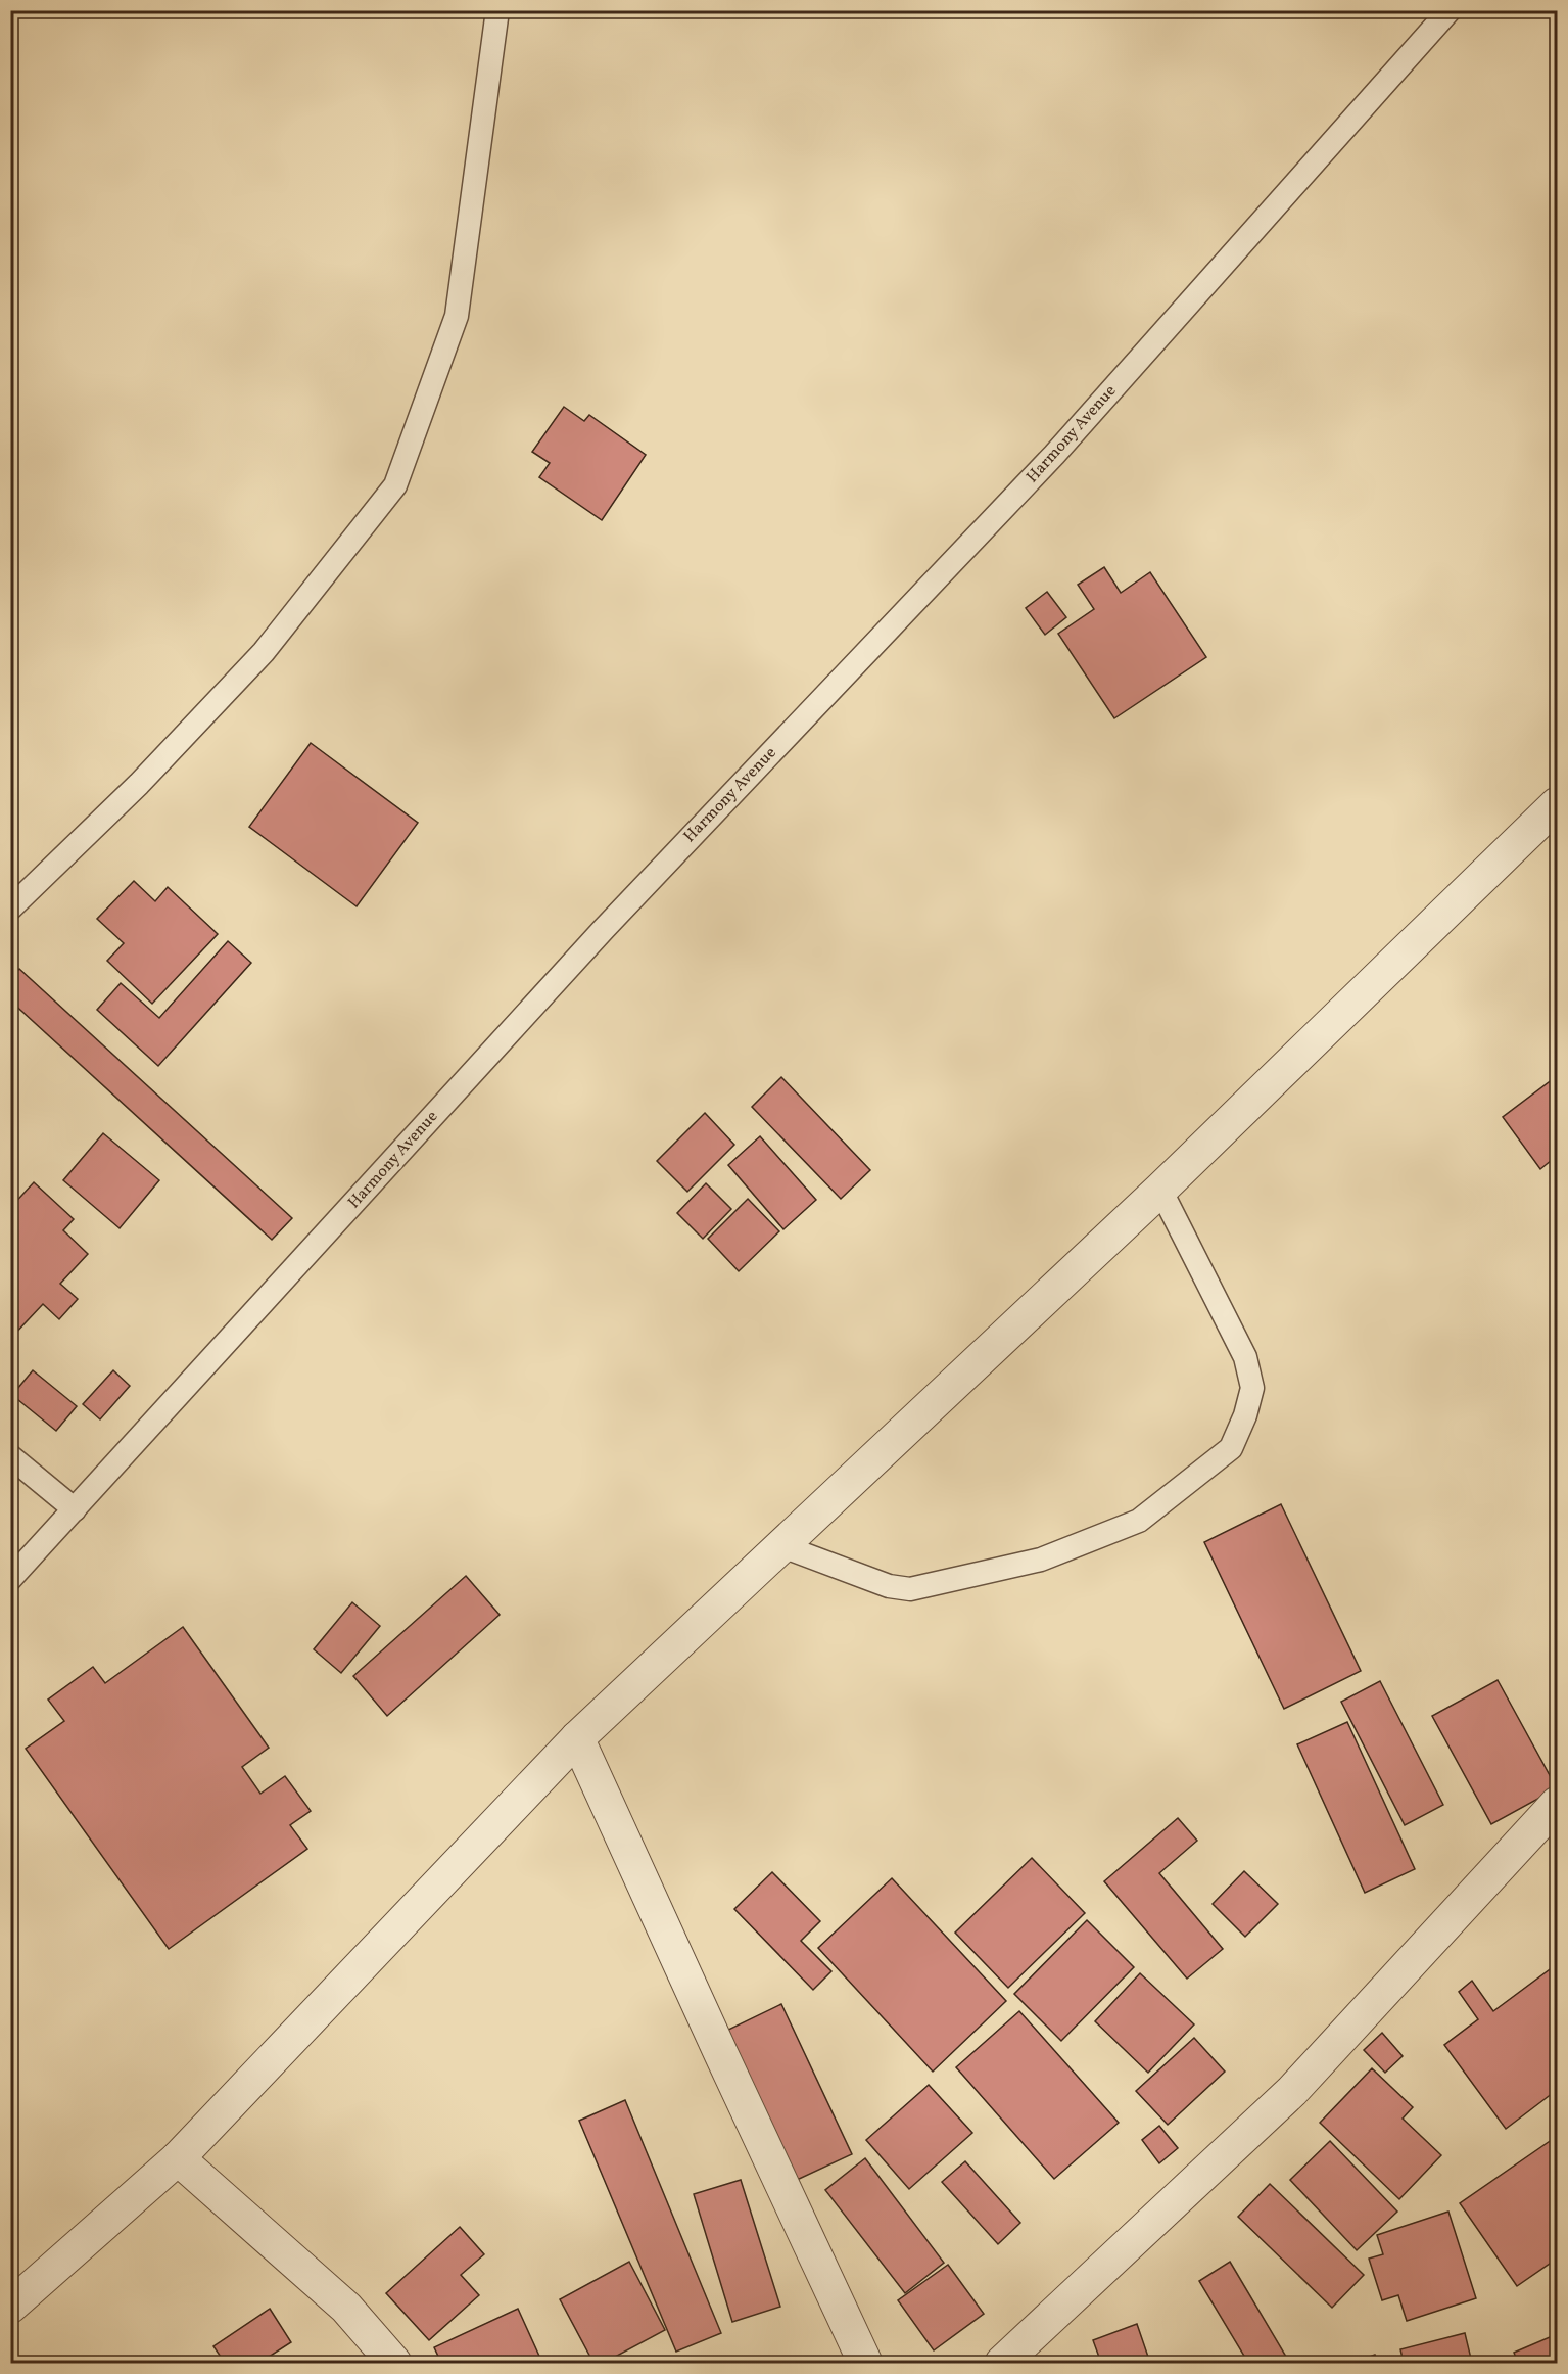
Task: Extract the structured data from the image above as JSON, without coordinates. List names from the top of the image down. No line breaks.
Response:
{"streets":{"lane":["Harmony Avenue"]}}
